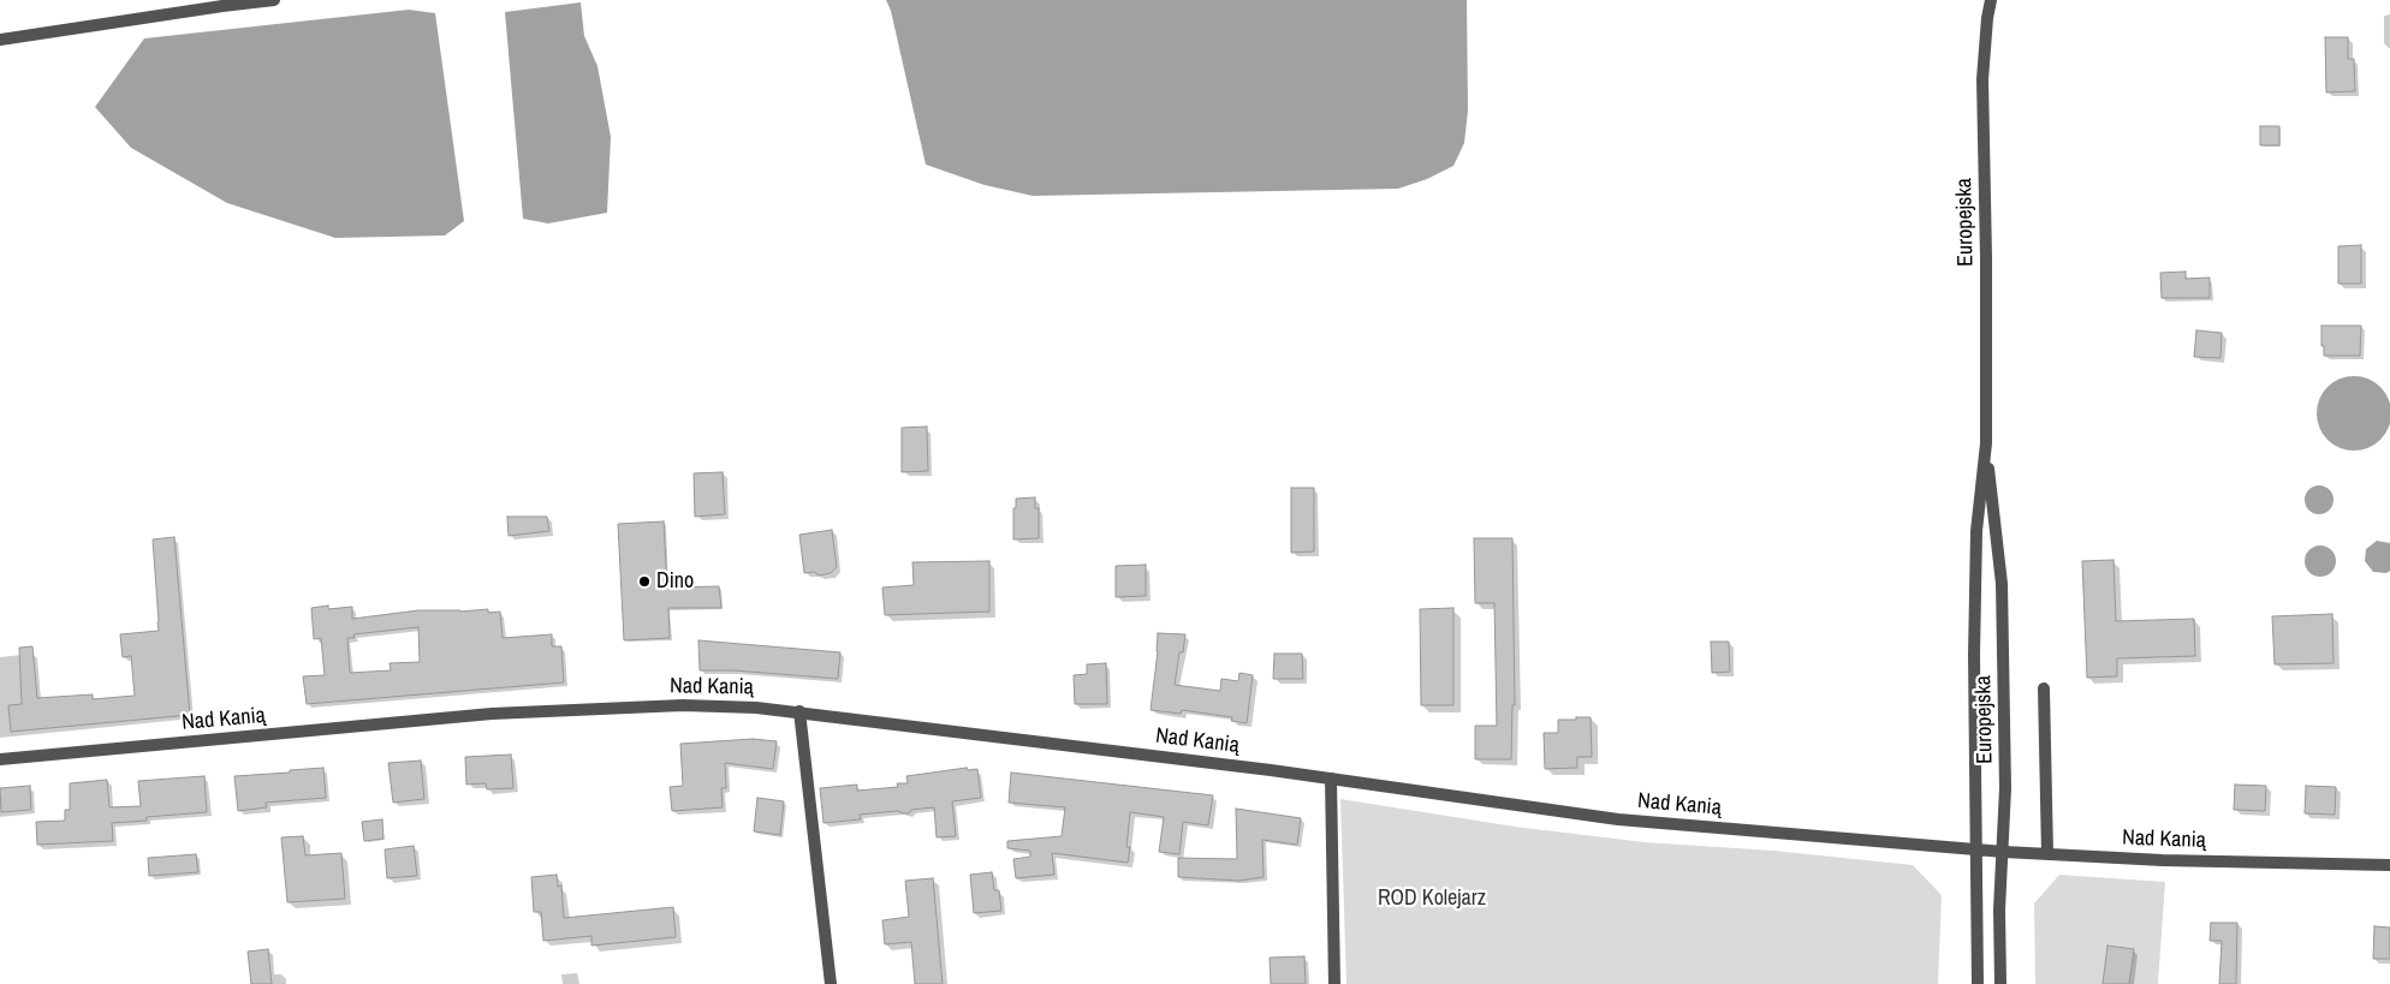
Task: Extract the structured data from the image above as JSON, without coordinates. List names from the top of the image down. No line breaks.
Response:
{"streets":{"street":["Europejska","Nad Kanią"]},"crossings":[["Europejska","Nad Kanią"]],"parks":["ROD Kolejarz"],"places":["Dino"]}
